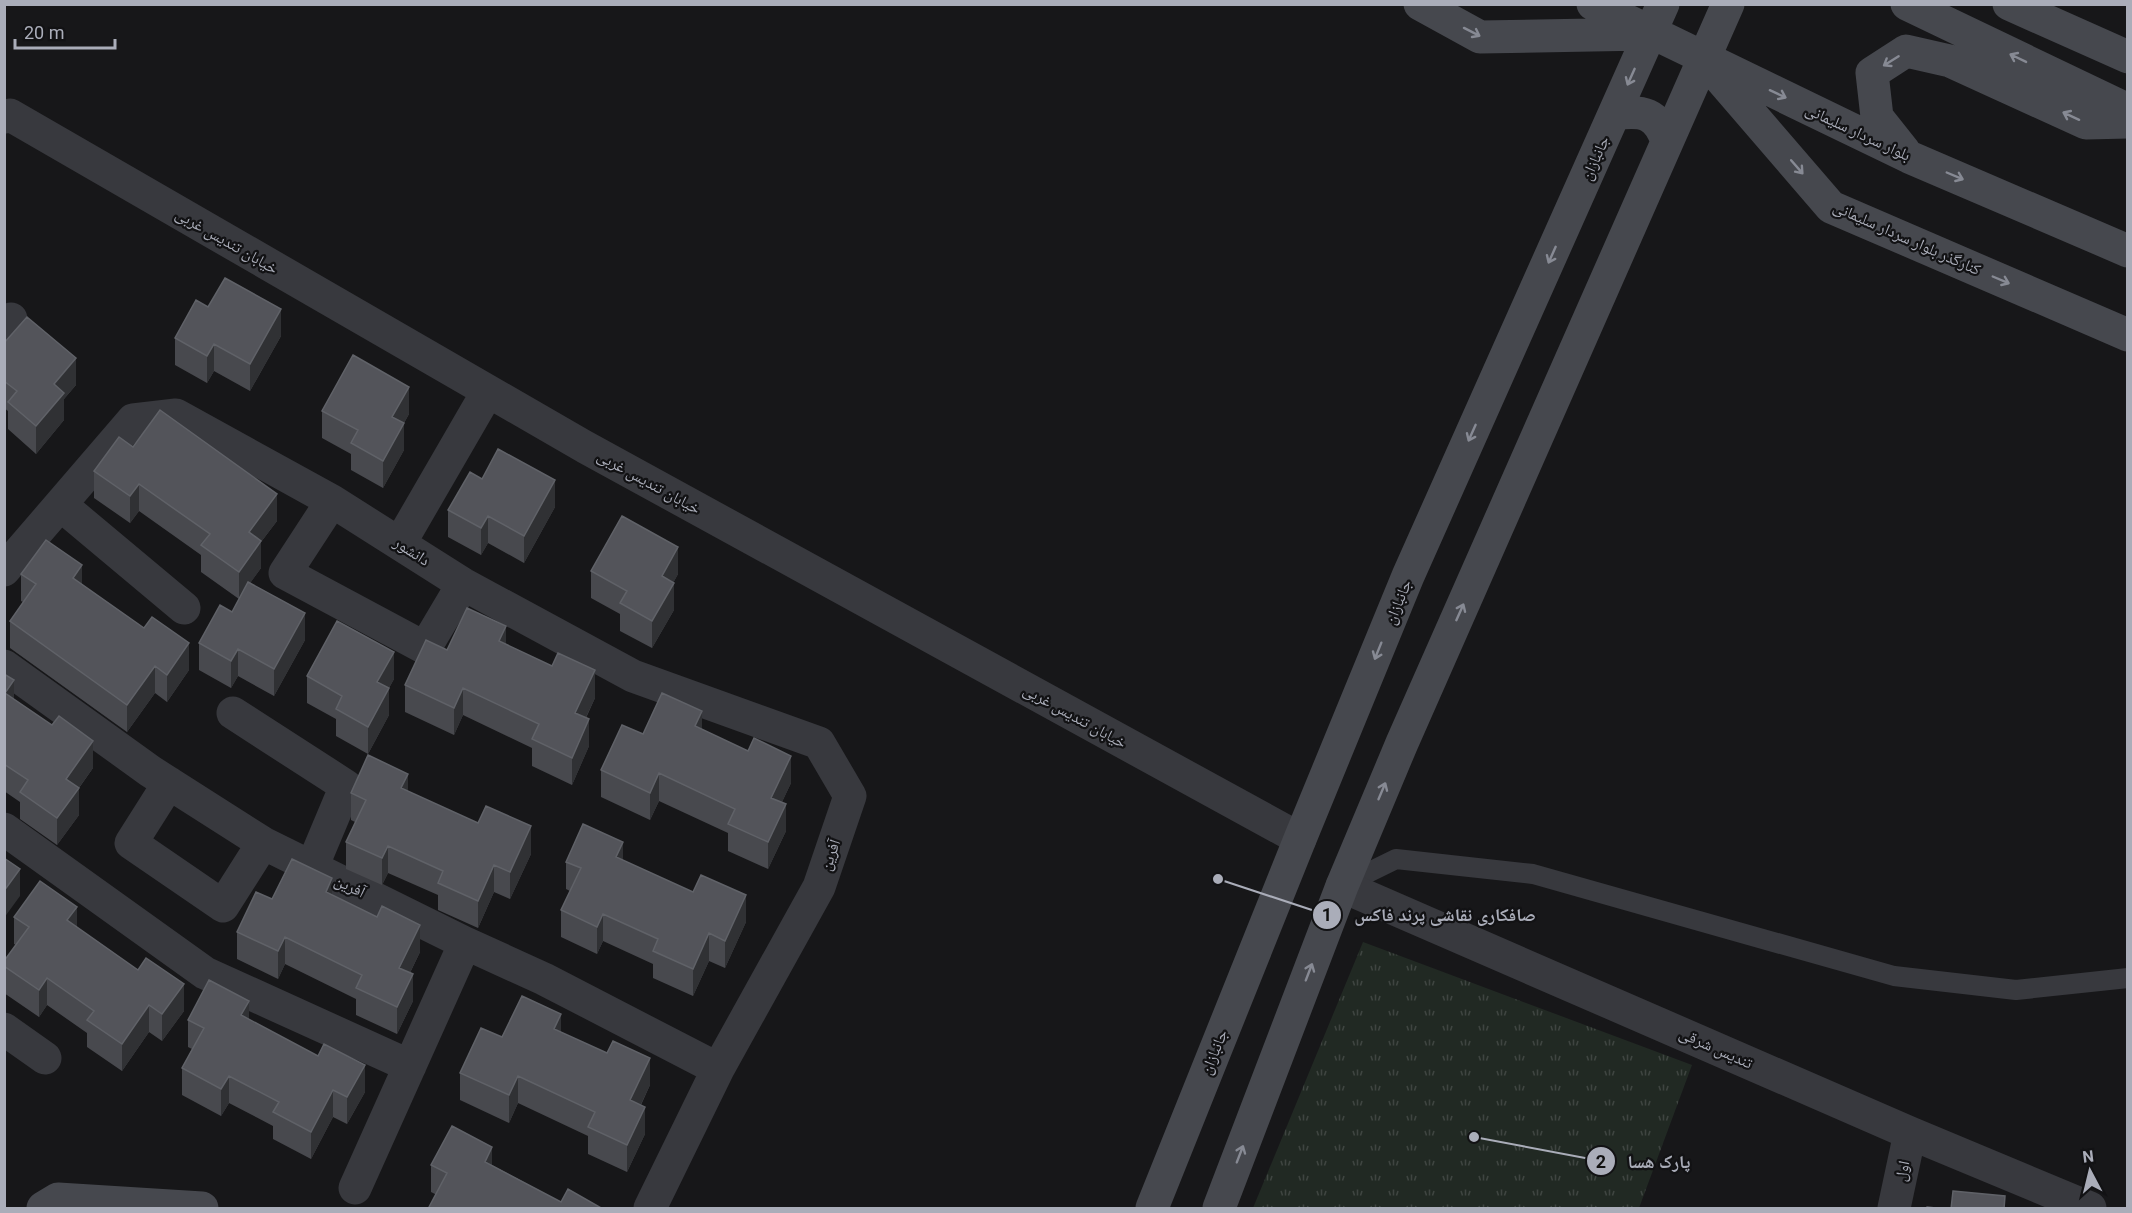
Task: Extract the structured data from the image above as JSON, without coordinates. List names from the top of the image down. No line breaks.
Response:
{"streets":{"main road":["بلوار سردار سلیمانی","جانبازان","کنارگذر بلوار سردار سلیمانی"],"street":["خیابان تندیس غربی","دانشور","آفرین","تندیس شرقی","اول"]},"crossings":[["بلوار سردار سلیمانی","جانبازان"],["بلوار سردار سلیمانی","کنارگذر بلوار سردار سلیمانی"],["جانبازان","خیابان تندیس غربی"],["دانشور","آفرین"],["تندیس شرقی","اول"]],"places":["صافکاری نقاشی پرند فاکس","پارک هسا"],"scale_bar":"20 m","north":"top"}
